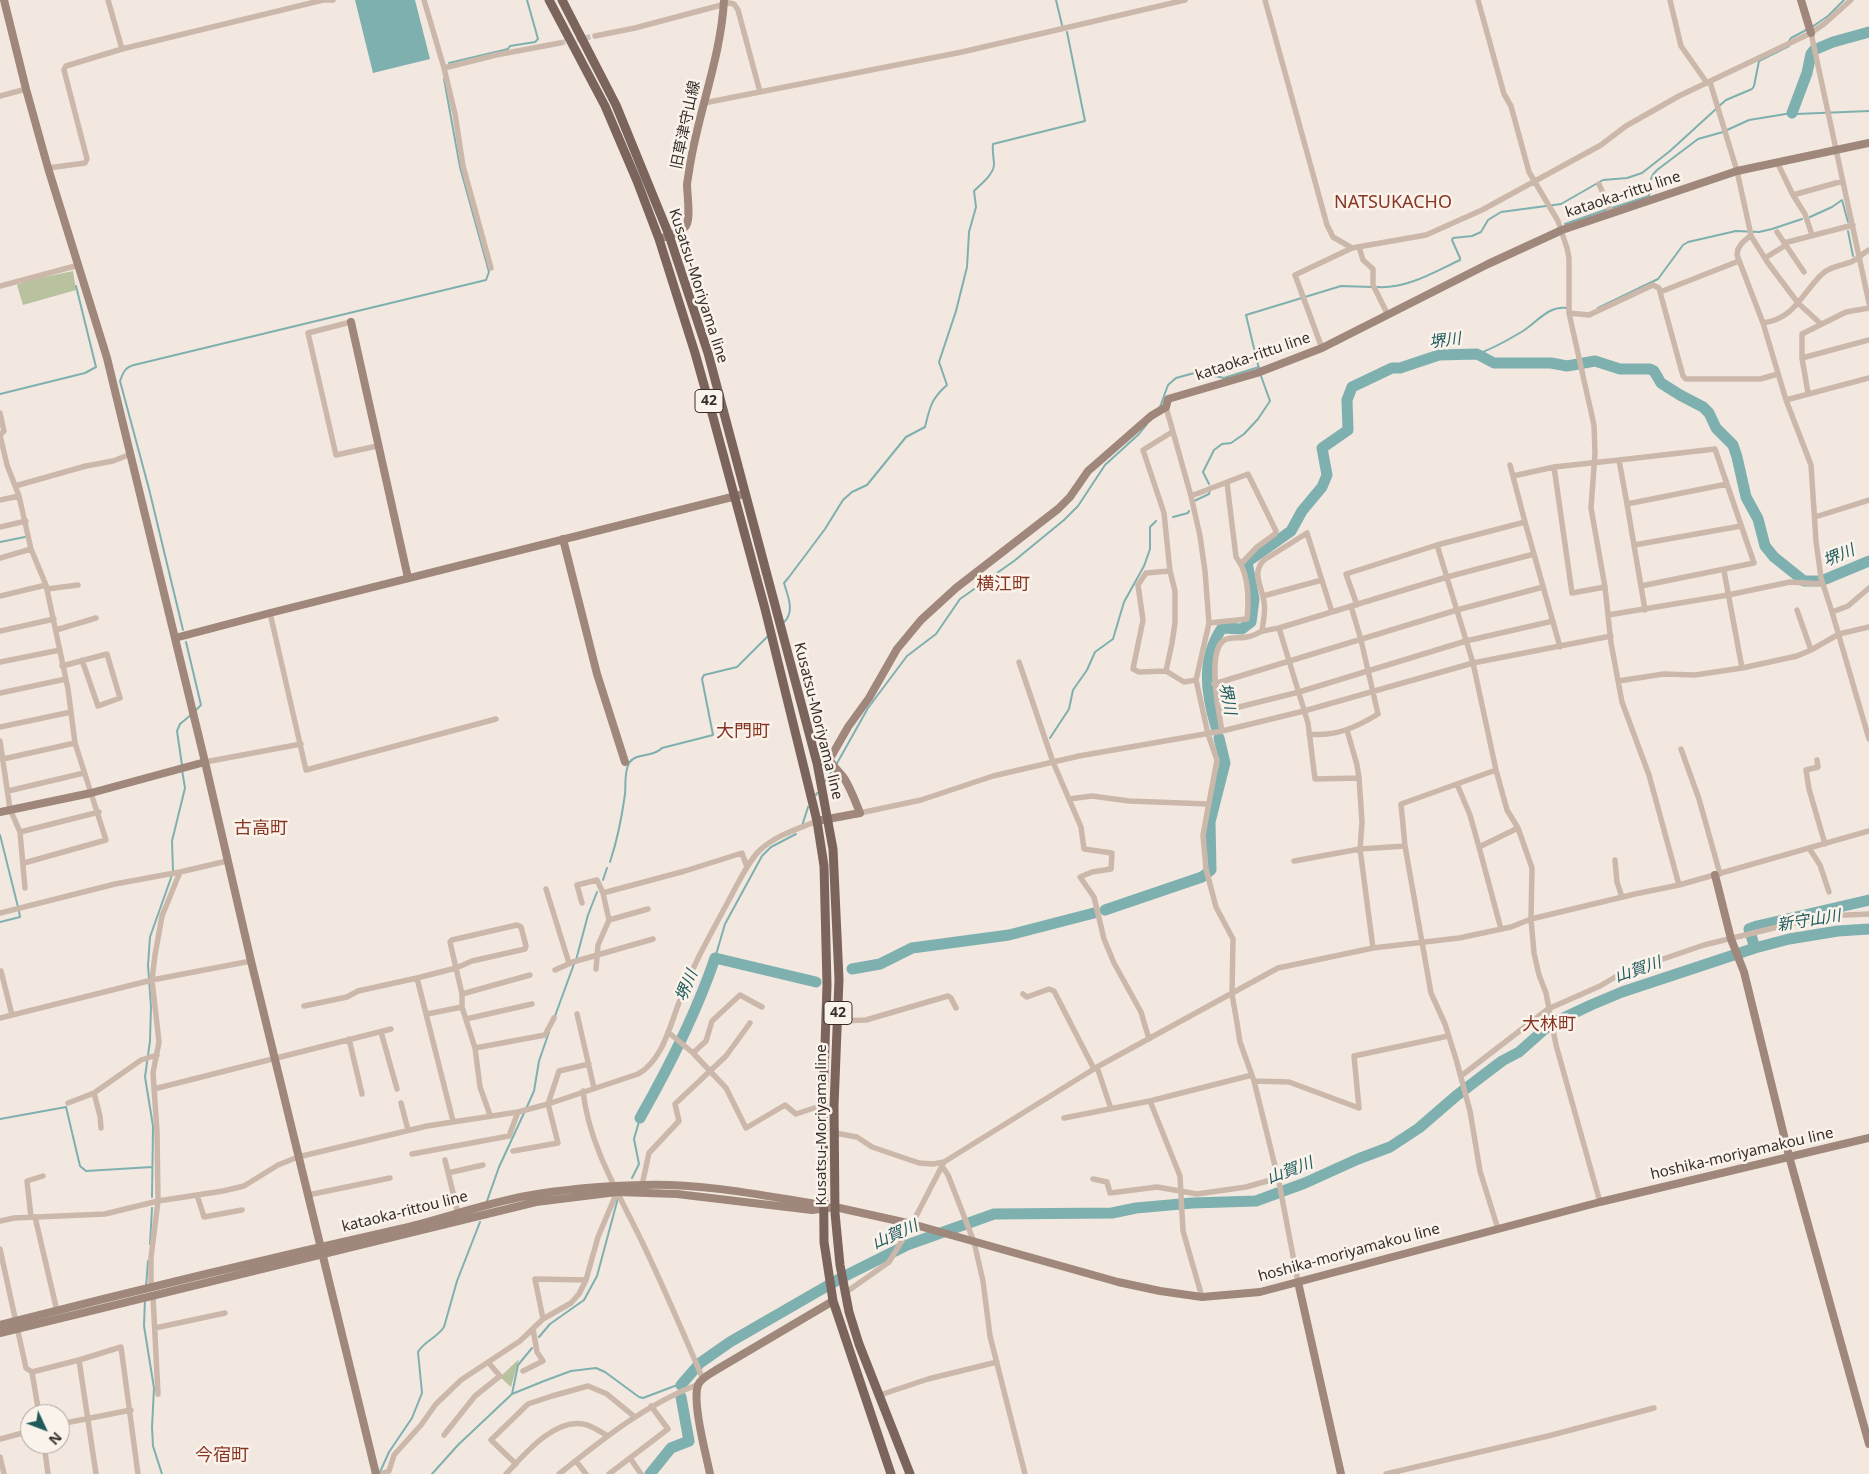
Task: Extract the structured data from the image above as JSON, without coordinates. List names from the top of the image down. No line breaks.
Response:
{"streets":{"main road":["旧草津守山線","kataoka-rittu line","Kusatsu-Moriyama line","42","hoshika-moriyamakou line","kataoka-rittou line"]},"crossings":[["旧草津守山線","Kusatsu-Moriyama line"],["Kusatsu-Moriyama line","hoshika-moriyamakou line"],["Kusatsu-Moriyama line","kataoka-rittou line"],["hoshika-moriyamakou line","kataoka-rittou line"]],"districts":["NATSUKACHO","横江町","大門町","古高町","大林町","今宿町"],"water":["堺川","新守山川","山賀川"],"north":"bottom right"}
